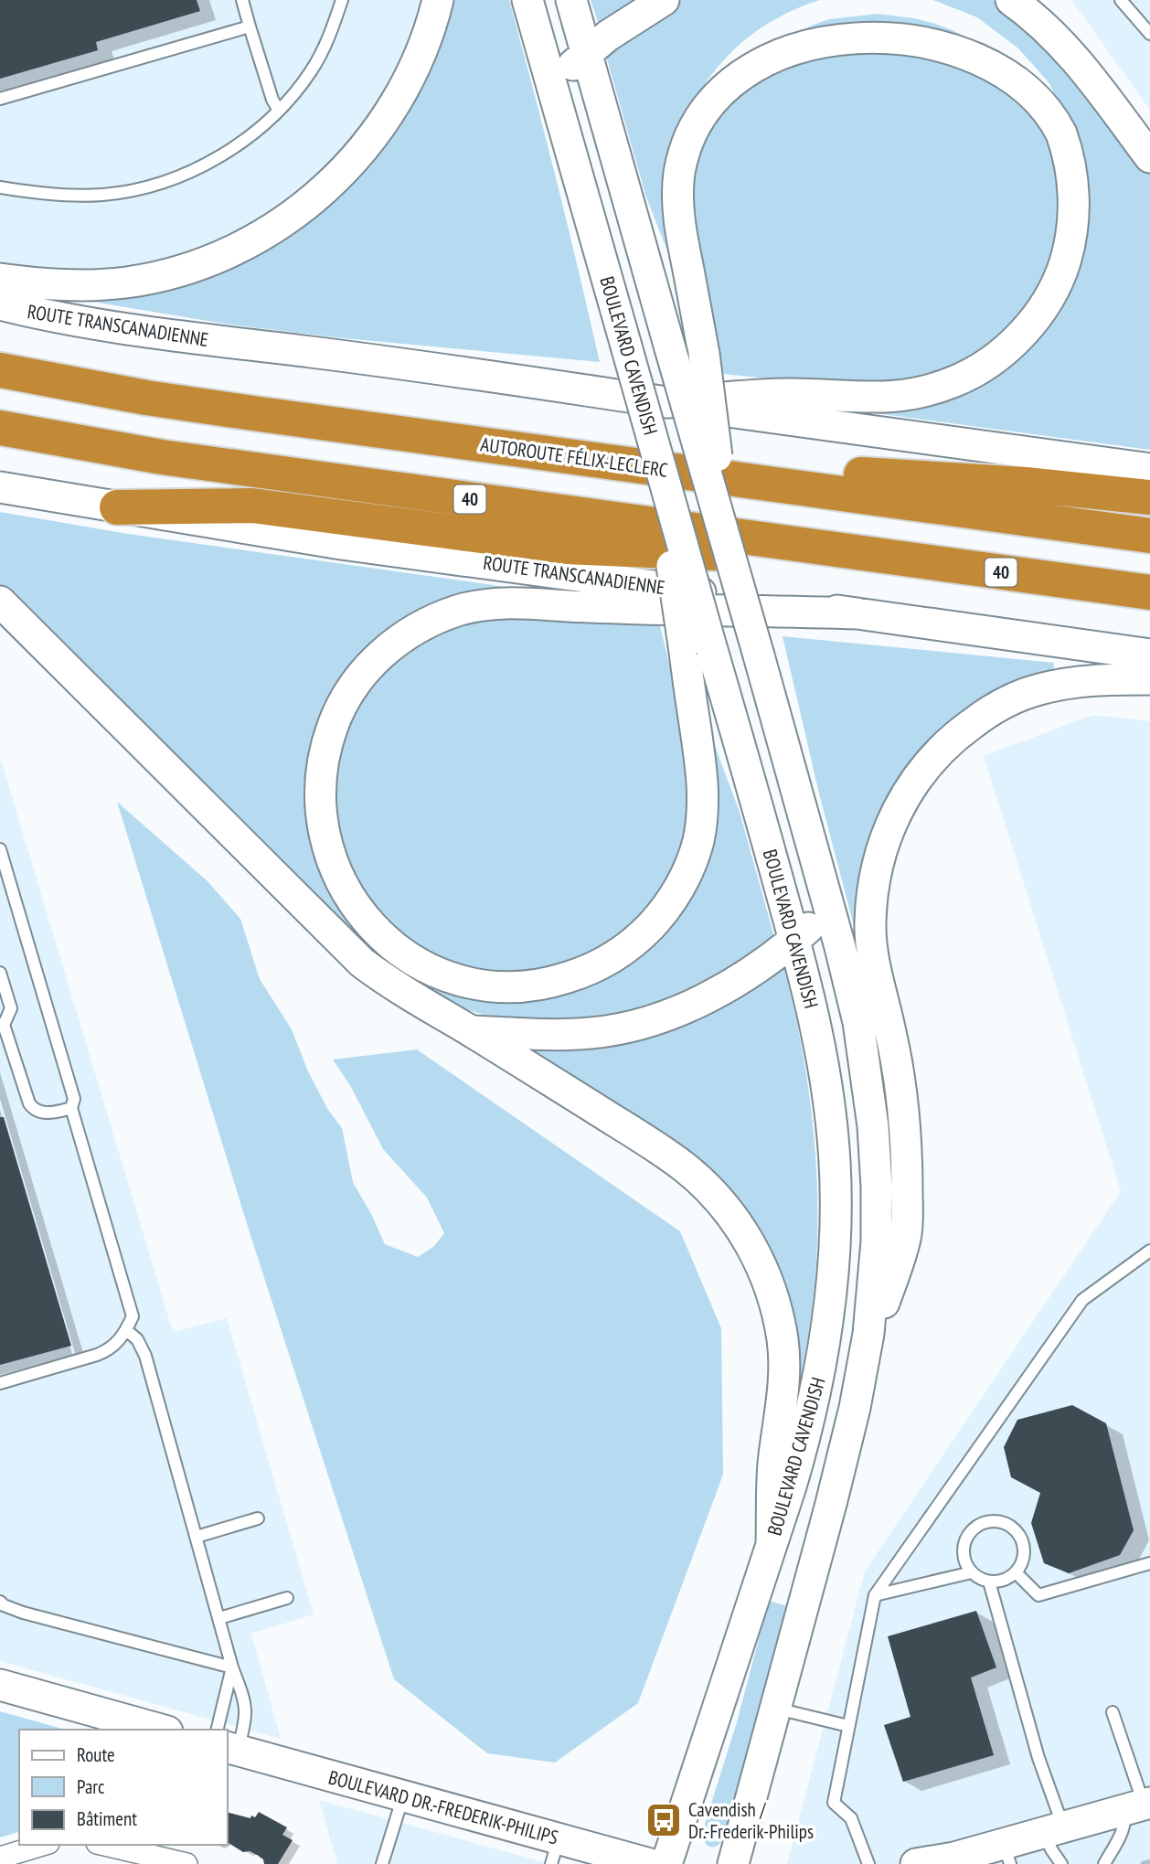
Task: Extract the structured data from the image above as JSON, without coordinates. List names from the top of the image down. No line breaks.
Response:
{"streets":{"highway":["AUTOROUTE FÉLIX-LECLERC","40"],"main road":["ROUTE TRANSCANADIENNE","BOULEVARD CAVENDISH","BOULEVARD DR.-FREDERIK-PHILIPS"]},"places":{"bus stop":["Cavendish / Dr.-Frederik-Philips"]},"legend":["Route","Parc","Bâtiment"]}
